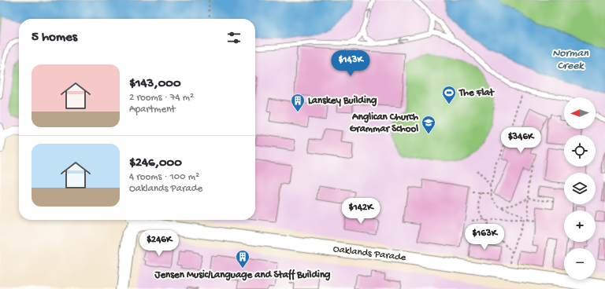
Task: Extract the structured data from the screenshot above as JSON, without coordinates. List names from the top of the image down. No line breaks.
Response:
{"streets":{"street":["Oaklands Parade"]},"water":["Norman Creek"],"places":{"sports":["The Flat"],"building":["Lanskey Building","Jensen Music/Language and Staff Building"],"school or university":["Anglican Church Grammar School"]},"north":"left","page":{"heading":"5 homes","price":["$143K","$346K","$142K","$163K","$246K"],"list":[{"name":"$143,000","note":"2 rooms · 74 m² · Apartment"},{"name":"$246,000","note":"4 rooms · 100 m² · Oaklands Parade"}],"map_buttons":["+","−"]}}
